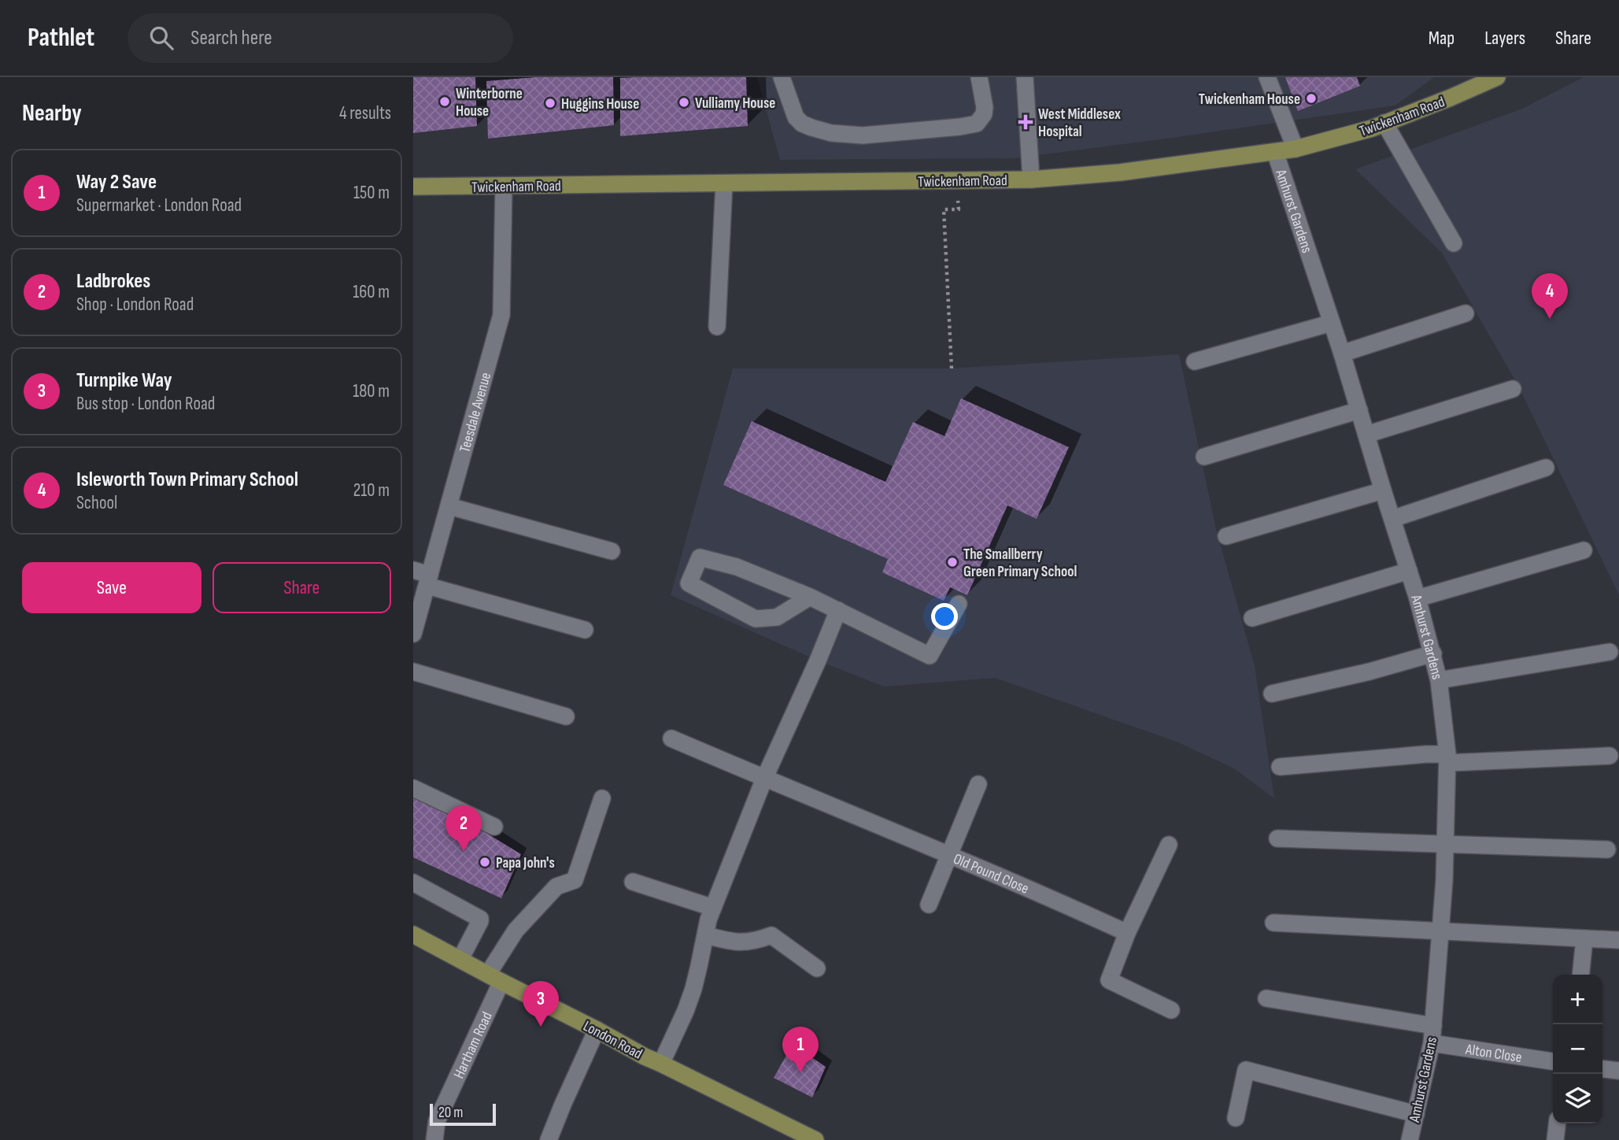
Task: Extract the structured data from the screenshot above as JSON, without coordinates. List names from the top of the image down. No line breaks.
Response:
{"streets":{"main road":["Twickenham Road","London Road"],"street":["Amhurst Gardens","Teesdale Avenue","Old Pound Close","Hartham Road","Alton Close"]},"crossings":[["Twickenham Road","Amhurst Gardens"],["Twickenham Road","Teesdale Avenue"],["Amhurst Gardens","Alton Close"],["London Road","Hartham Road"]],"places":{"other":["Twickenham House","Winterborne House","Vulliamy House","Huggins House","The Smallberry Green Primary School","Papa John's"],"health":["West Middlesex Hospital"]},"scale_bar":"20 m","page":{"header":"Pathlet","search":"Search here","nav":["Map","Layers","Share"],"heading":["Nearby","4 results"],"list":[{"mark":"1","name":"Way 2 Save","note":"Supermarket · London Road","value":"150 m"},{"mark":"2","name":"Ladbrokes","note":"Shop · London Road","value":"160 m"},{"mark":"3","name":"Turnpike Way","note":"Bus stop · London Road","value":"180 m"},{"mark":"4","name":"Isleworth Town Primary School","note":"School","value":"210 m"}],"pins":["4","2","3","1"],"buttons":["Save","Share"],"map_buttons":["+","−"],"scale":"20 m"}}
